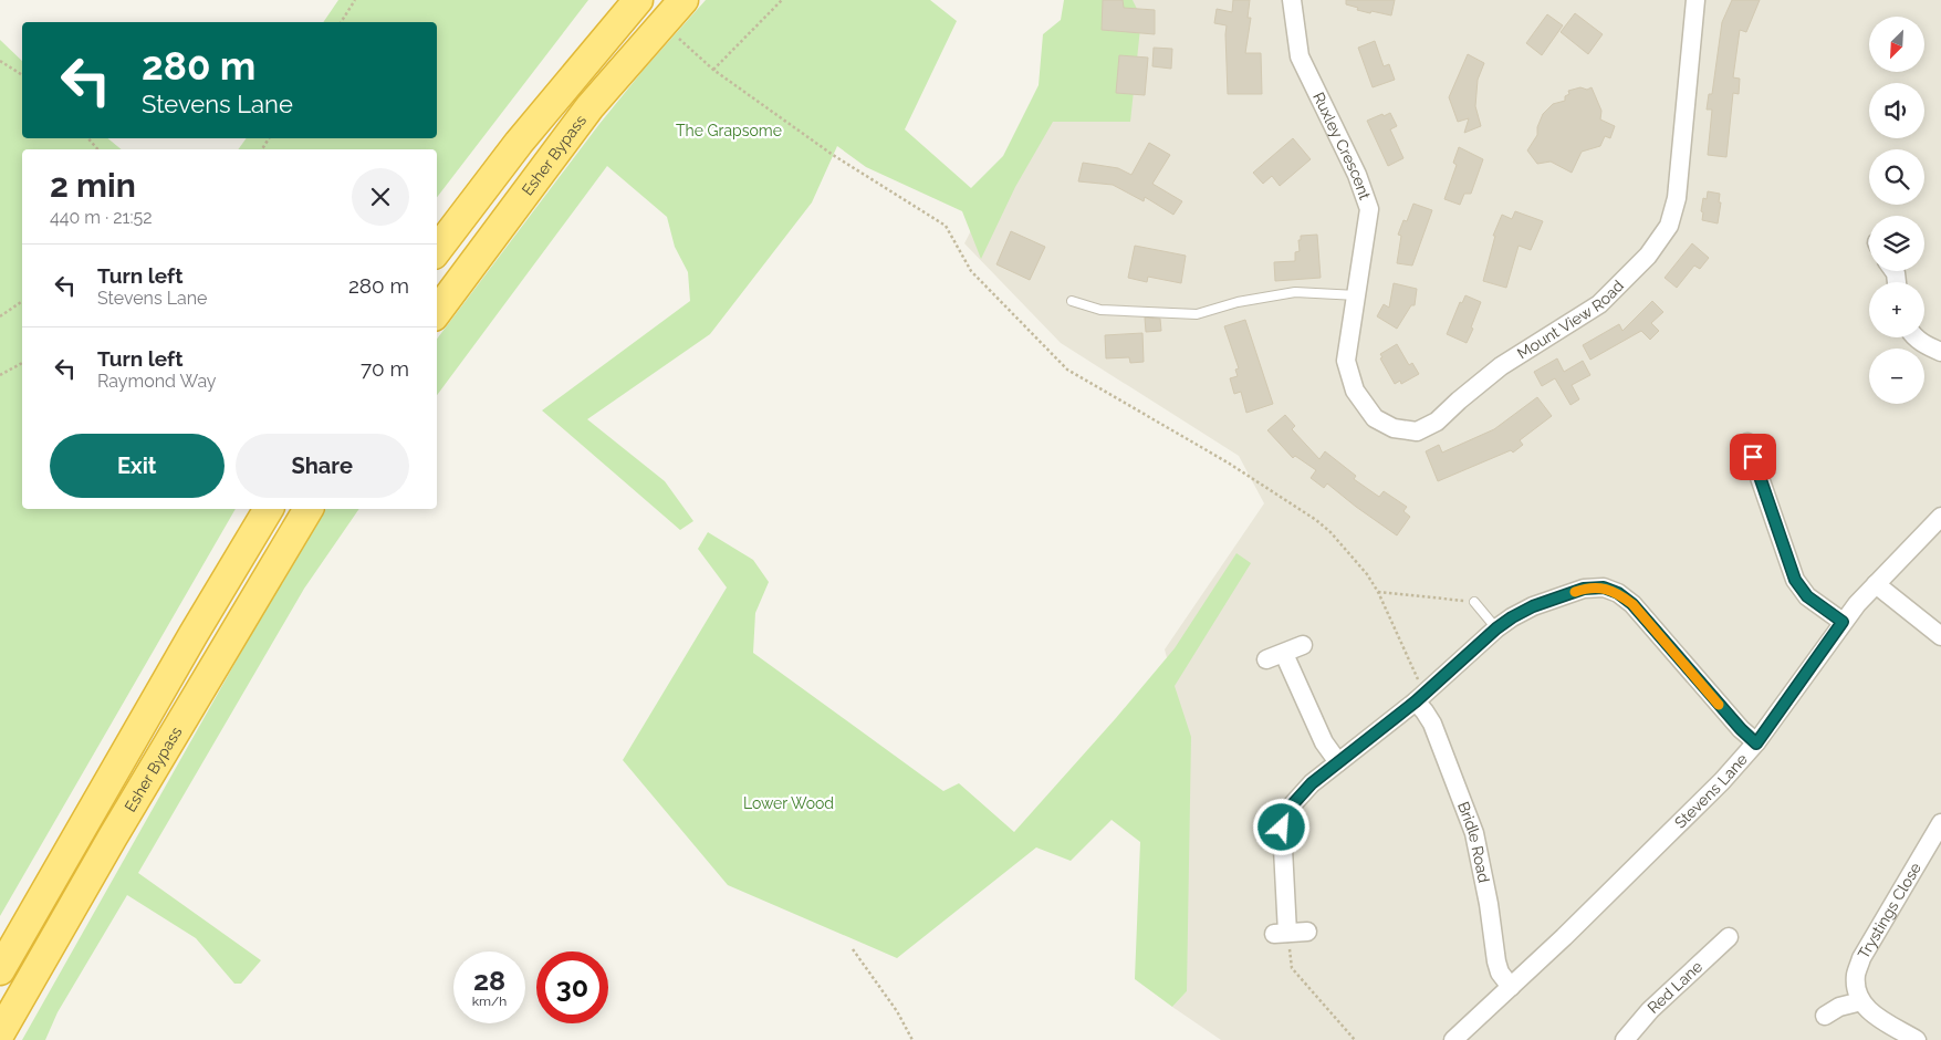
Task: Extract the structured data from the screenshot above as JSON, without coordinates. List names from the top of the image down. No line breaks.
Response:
{"streets":{"highway":["Esher Bypass"],"street":["Ruxley Crescent","Mount View Road","Stevens Lane","Bridle Road","Trystings Close","Red Lane"]},"crossings":[["Ruxley Crescent","Mount View Road"],["Stevens Lane","Bridle Road"]],"parks":["The Grapsome","Lower Wood"],"north":"bottom left","page":{"map_buttons":["+","−"],"turn":["280 m","Stevens Lane"],"heading":["2 min","440 m · 21:52"],"list":[{"name":"Turn left","note":"Stevens Lane","value":"280 m"},{"name":"Turn left","note":"Raymond Way","value":"70 m"}],"buttons":["Exit","Share"],"speed":"28 km/h","limit":"30"}}
